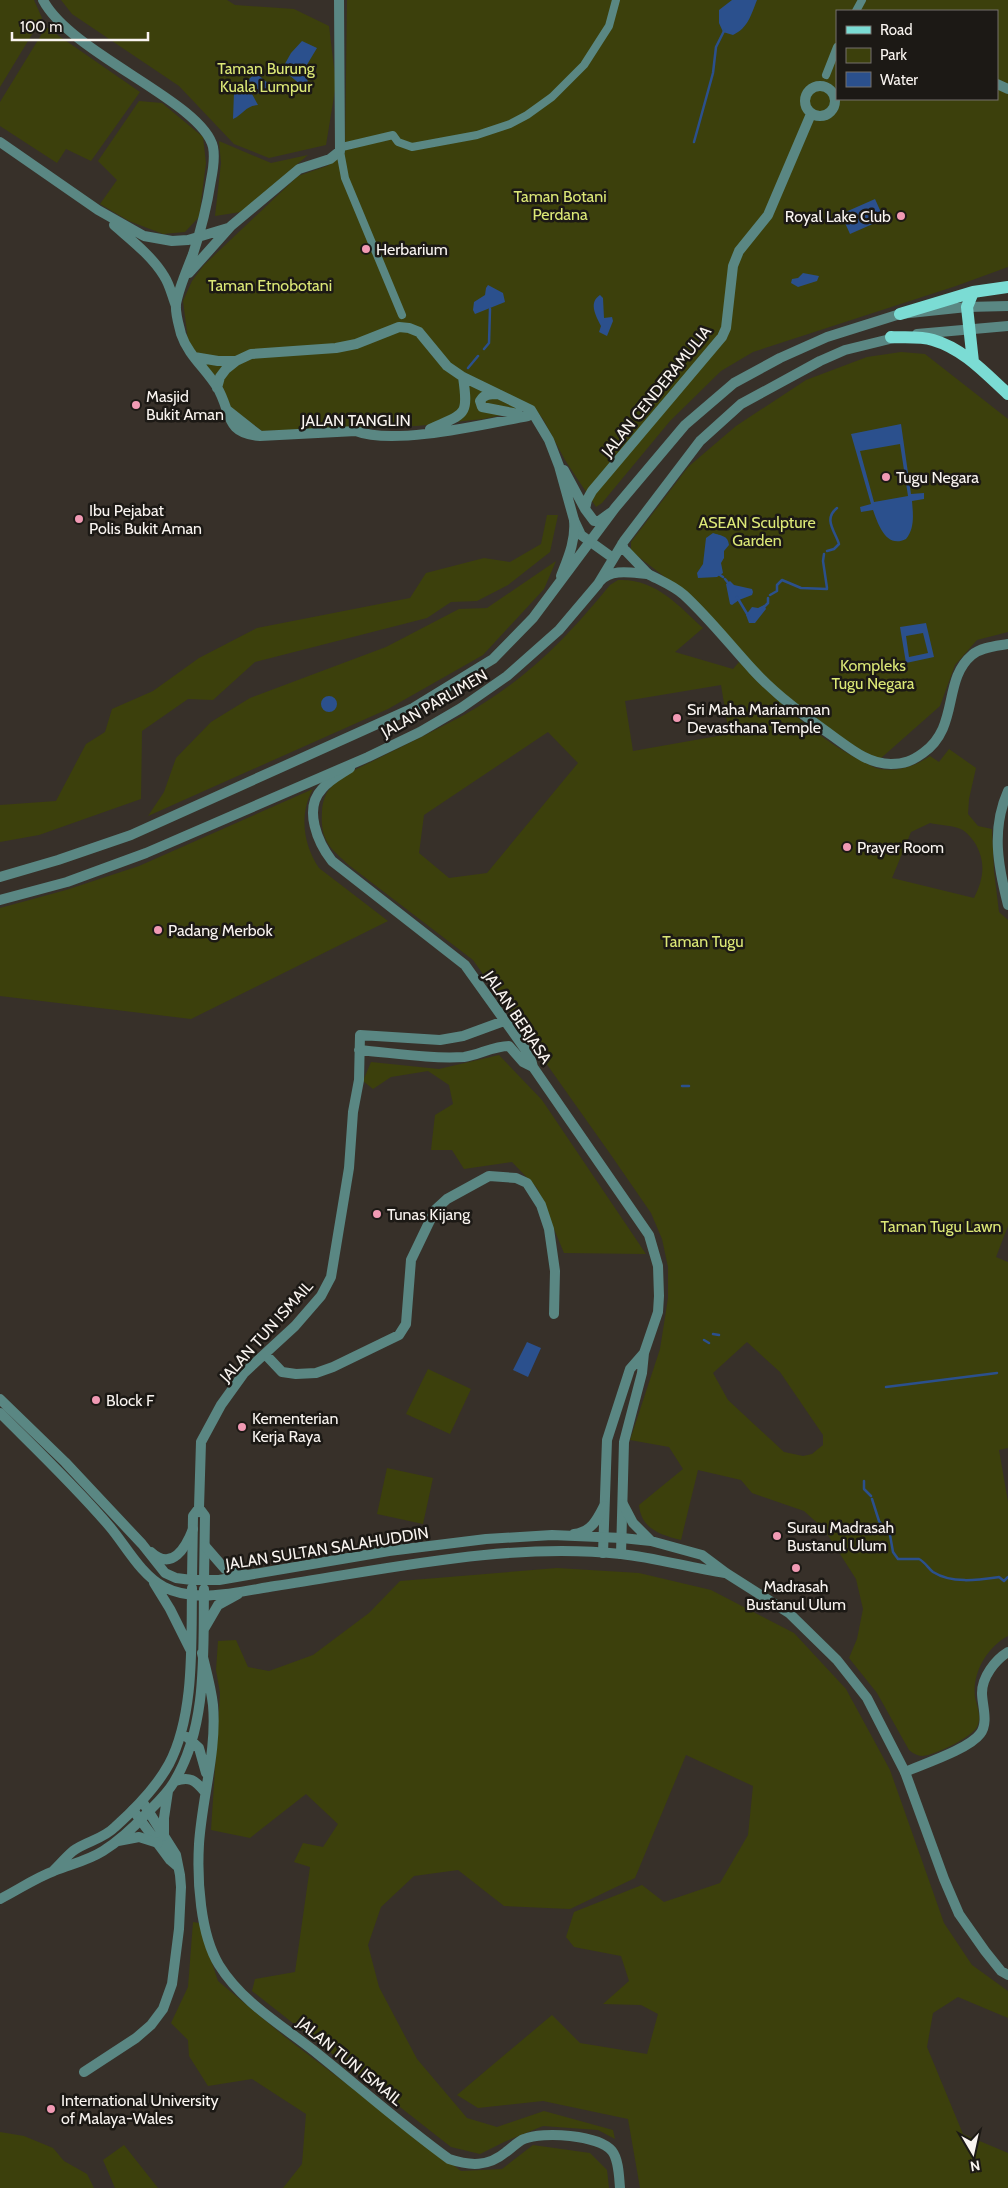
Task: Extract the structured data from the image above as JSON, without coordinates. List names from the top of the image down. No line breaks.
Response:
{"streets":{"street":["JALAN CENDERAMULIA","JALAN TANGLIN","JALAN PARLIMEN","JALAN BERJASA","JALAN TUN ISMAIL","JALAN SULTAN SALAHUDDIN"]},"crossings":[["JALAN PARLIMEN","JALAN BERJASA"],["JALAN BERJASA","JALAN TUN ISMAIL"],["JALAN BERJASA","JALAN SULTAN SALAHUDDIN"],["JALAN TUN ISMAIL","JALAN SULTAN SALAHUDDIN"]],"parks":["Taman Burung Kuala Lumpur","Taman Botani Perdana","Taman Etnobotani","ASEAN Sculpture Garden","Kompleks Tugu Negara","Taman Tugu","Taman Tugu Lawn"],"places":["Royal Lake Club","Herbarium","Masjid Bukit Aman","Tugu Negara","Ibu Pejabat Polis Bukit Aman","Sri Maha Mariamman Devasthana Temple","Prayer Room","Padang Merbok","Tunas Kijang","Block F","Kementerian Kerja Raya","Surau Madrasah Bustanul Ulum","Madrasah Bustanul Ulum","International University of Malaya-Wales"],"legend":["Road","Park","Water"],"scale_bar":"100 m","north":"bottom"}
